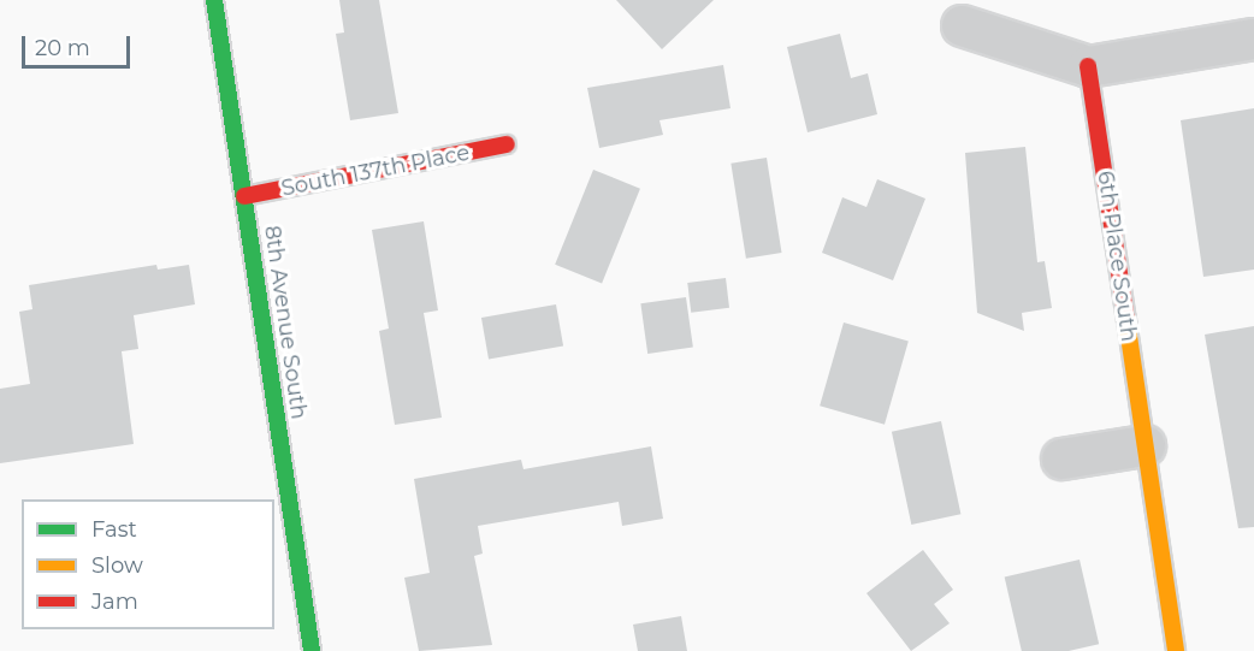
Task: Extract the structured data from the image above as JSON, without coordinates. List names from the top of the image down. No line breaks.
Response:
{"streets":{"street":["South 137th Place","6th Place South","8th Avenue South"]},"crossings":[["South 137th Place","8th Avenue South"]],"legend":["Fast","Slow","Jam"],"scale_bar":"20 m"}
